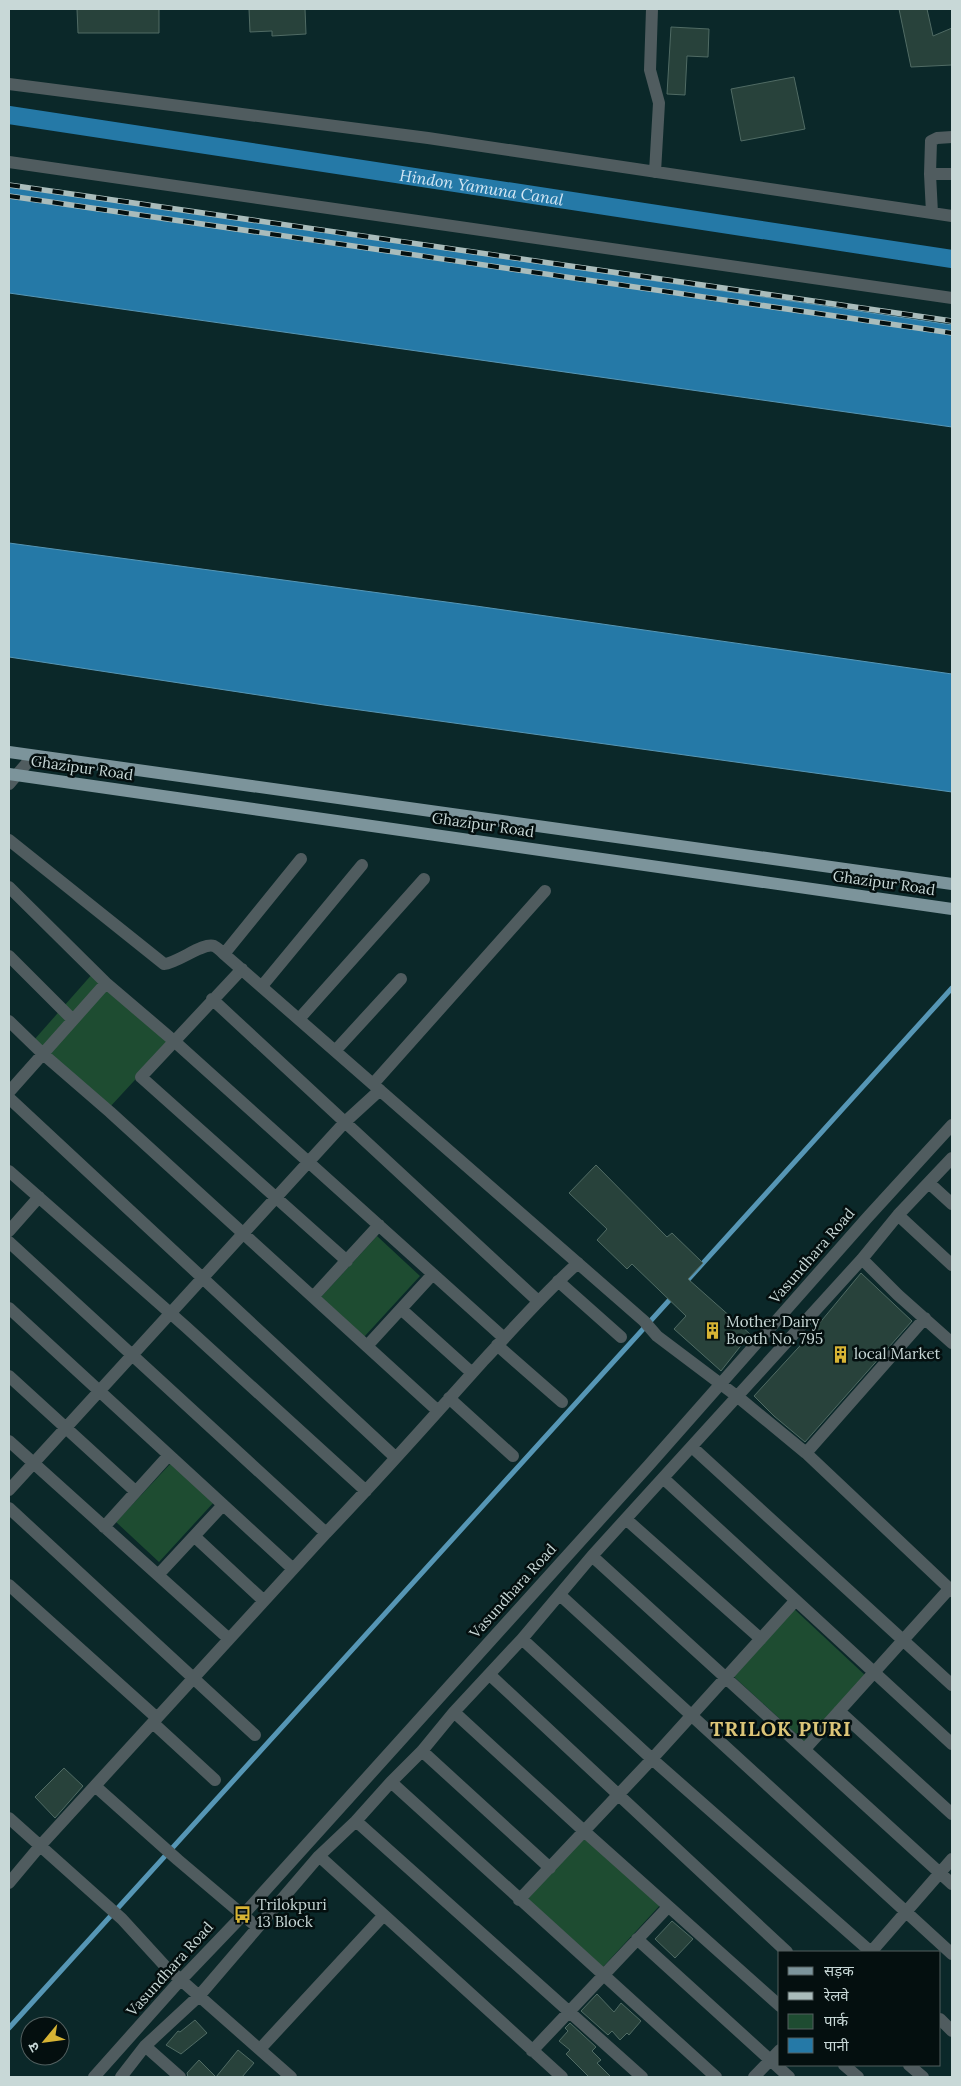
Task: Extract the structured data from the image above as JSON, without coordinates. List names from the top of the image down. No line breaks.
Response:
{"streets":{"main road":["Ghazipur Road"],"street":["Vasundhara Road"]},"districts":["TRILOK PURI"],"water":["Hindon Yamuna Canal"],"places":{"building":["Mother Dairy Booth No. 795","local Market"],"bus stop":["Trilokpuri 13 Block"]},"legend":["सड़क","रेलवे","पार्क","पानी"],"north":"bottom left"}
